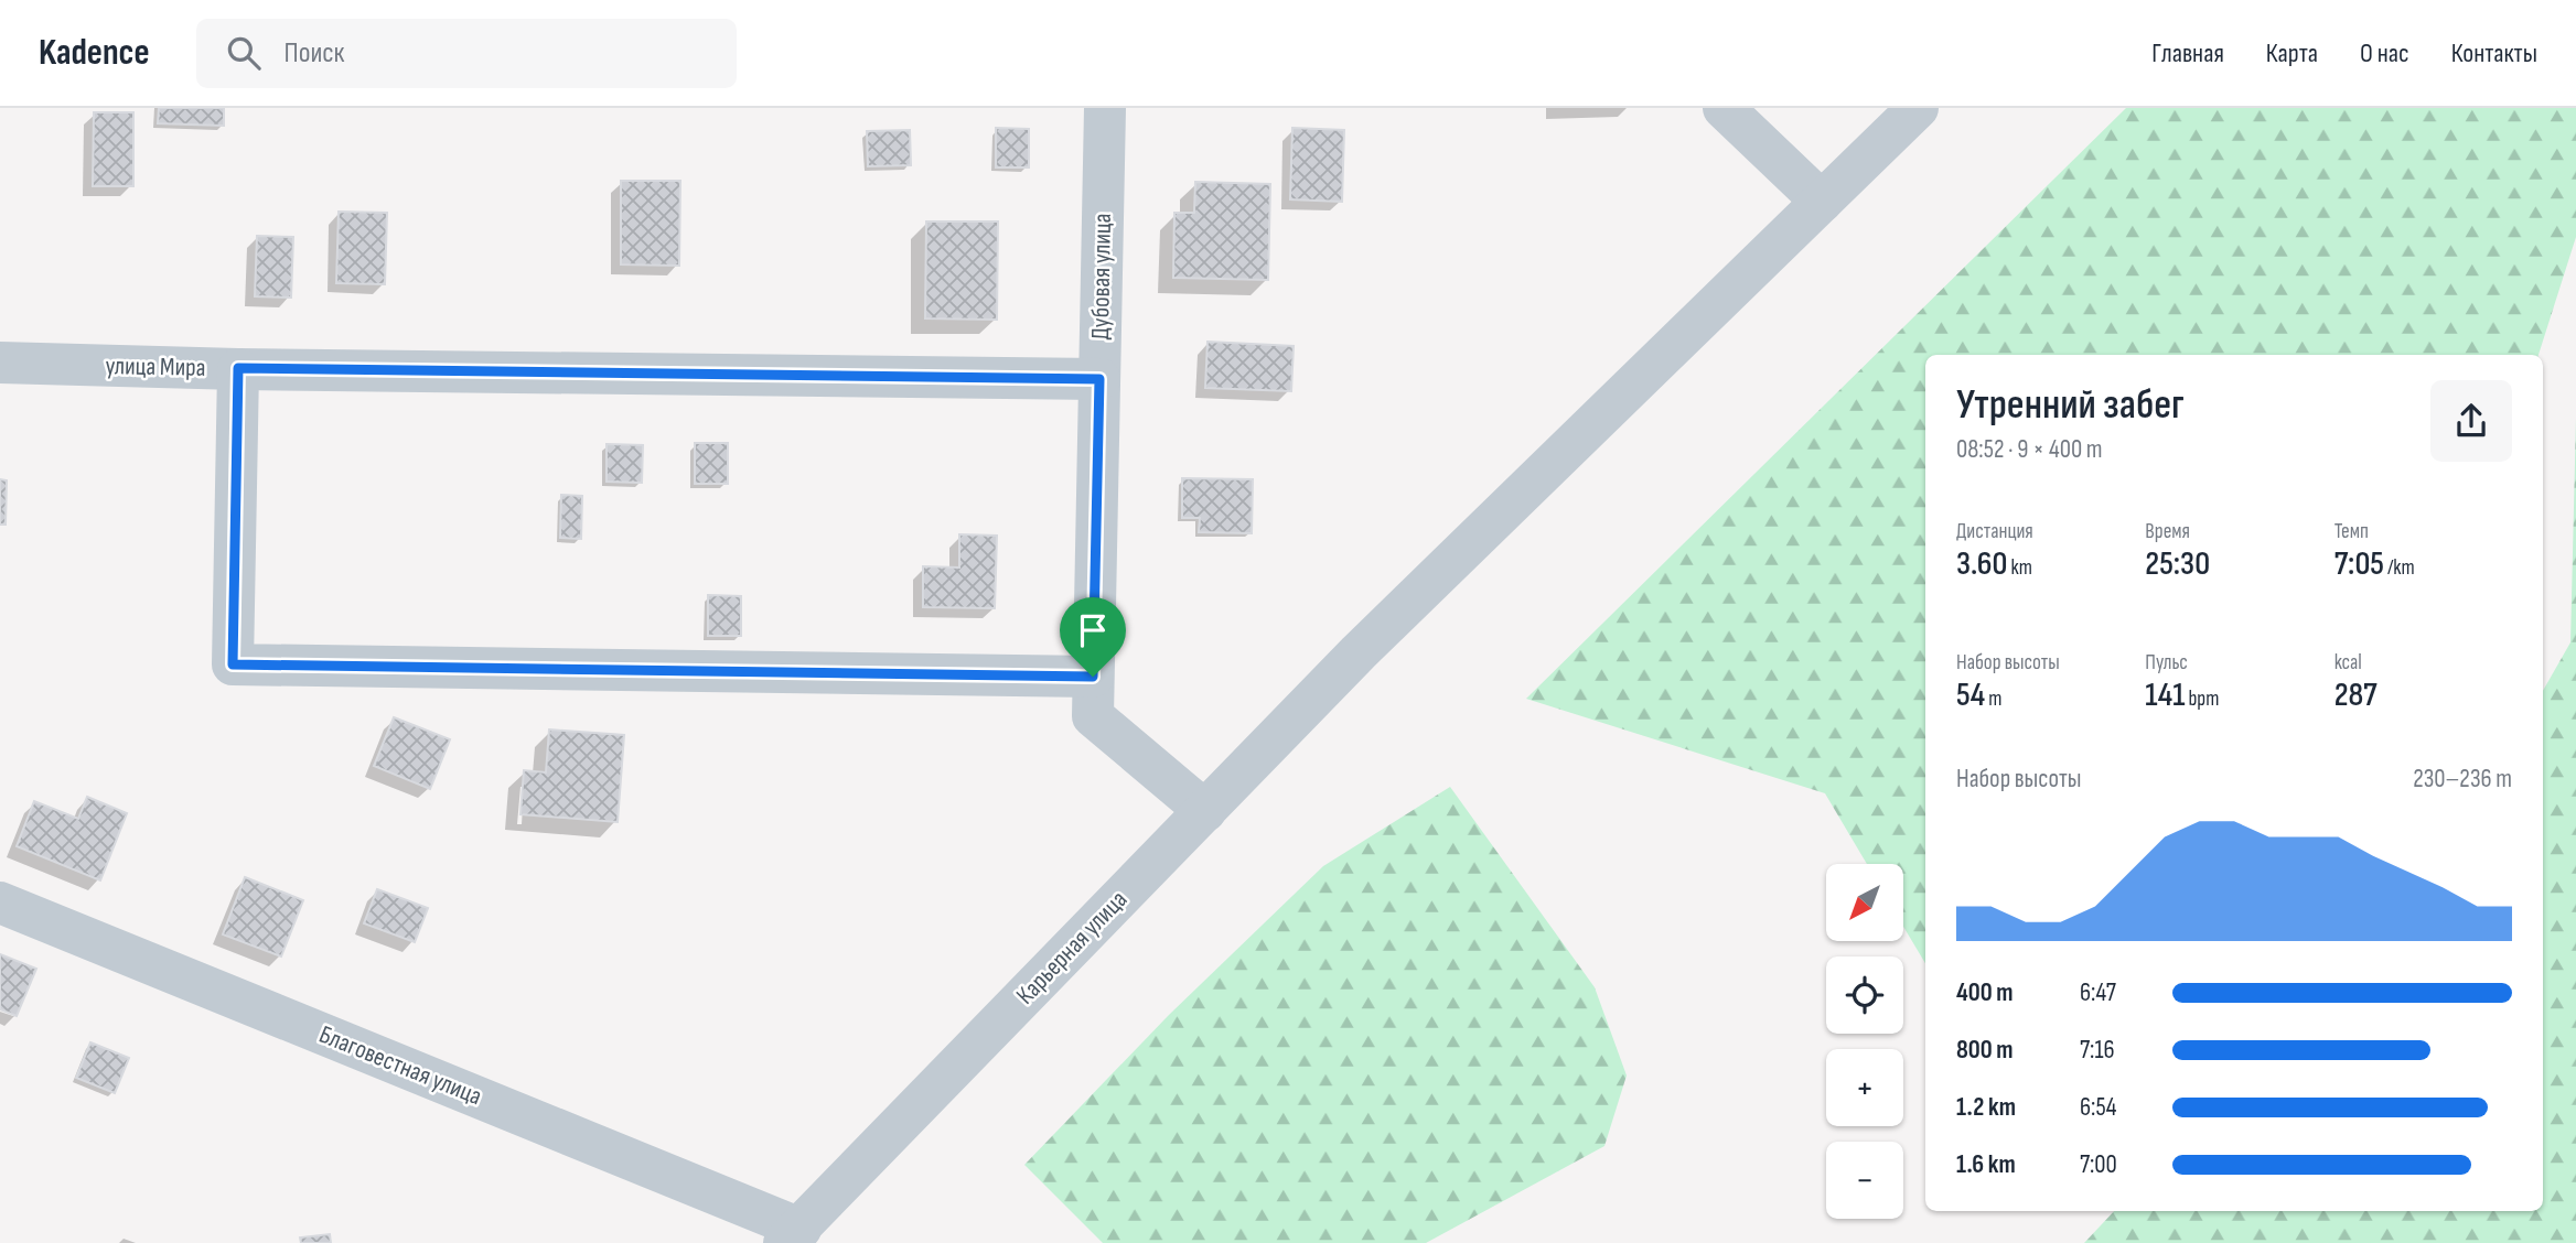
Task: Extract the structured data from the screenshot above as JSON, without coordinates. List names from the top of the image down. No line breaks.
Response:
{"streets":{"street":["Дубовая улица","улица Мира","Карьерная улица","Благовестная улица"]},"crossings":[["Дубовая улица","улица Мира"],["Дубовая улица","Карьерная улица"],["Карьерная улица","Благовестная улица"]],"north":"bottom left","page":{"header":"Kadence","search":"Поиск","nav":["Главная","Карта","О нас","Контакты"],"heading":["Утренний забег","08:52 · 9 × 400 m"],"stats":[["Дистанция","3.60 km"],["Время","25:30"],["Темп","7:05 /km"],["Набор высоты","54 m"],["Пульс","141 bpm"],["kcal","287"]],"chart":["Набор высоты","230–236 m"],"map_buttons":["+","−"],"list":[{"name":"400 m","note":"6:47"},{"name":"800 m","note":"7:16"},{"name":"1.2 km","note":"6:54"},{"name":"1.6 km","note":"7:00"}]}}
